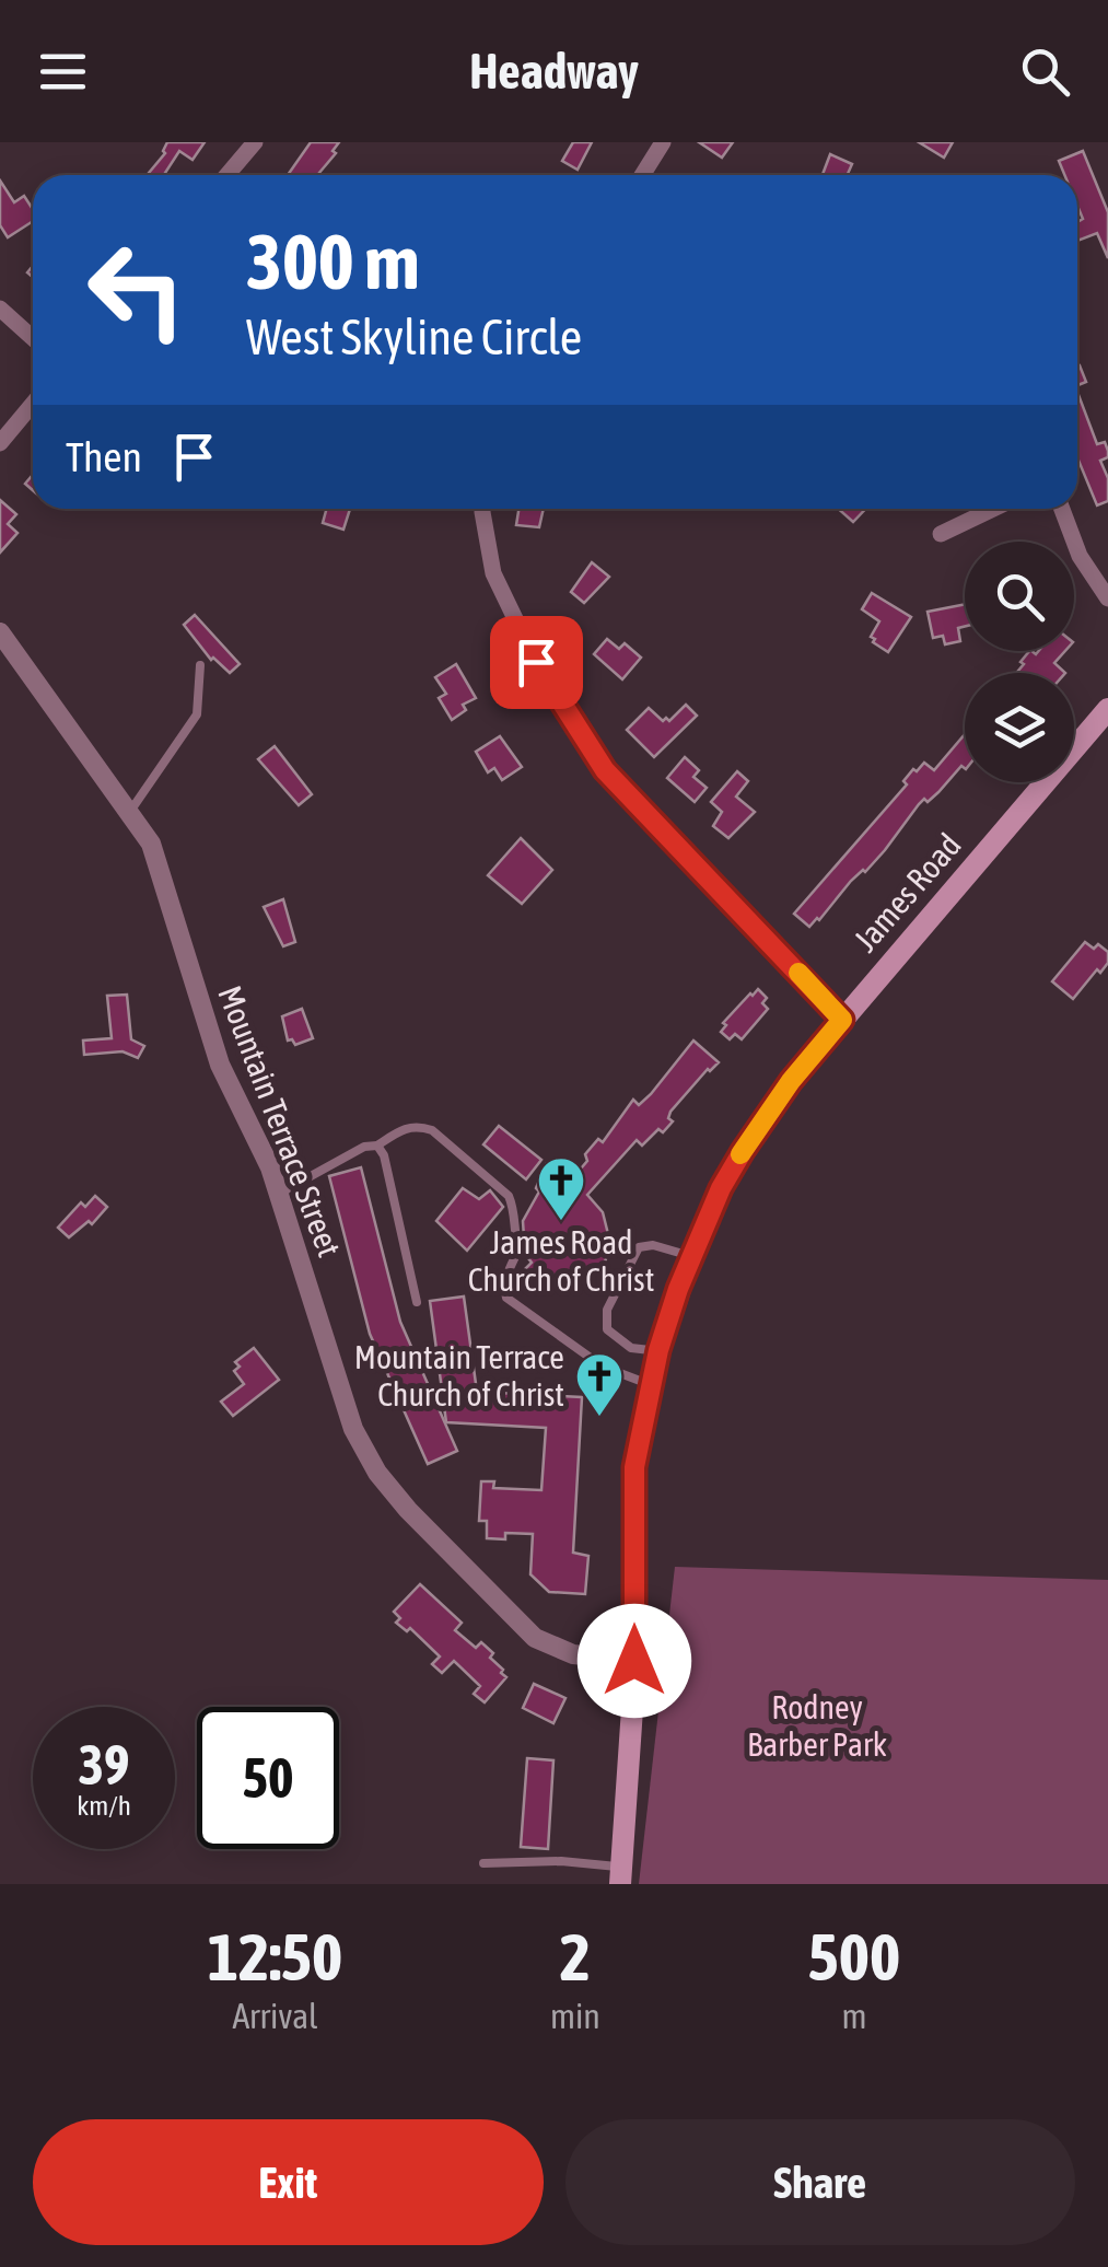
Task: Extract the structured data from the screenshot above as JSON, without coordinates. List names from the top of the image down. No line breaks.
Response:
{"streets":{"main road":["James Road"],"street":["Mountain Terrace Street"]},"crossings":[["James Road","Mountain Terrace Street"]],"parks":["Rodney Barber Park"],"places":{"church":["James Road Church of Christ","Mountain Terrace Church of Christ"]},"page":{"header":"Headway","turn":["300 m","West Skyline Circle"],"then":"Then","speed":"39 km/h","limit":"50","eta":["12:50","Arrival","2","min","500","m"],"buttons":["Exit","Share"]}}
